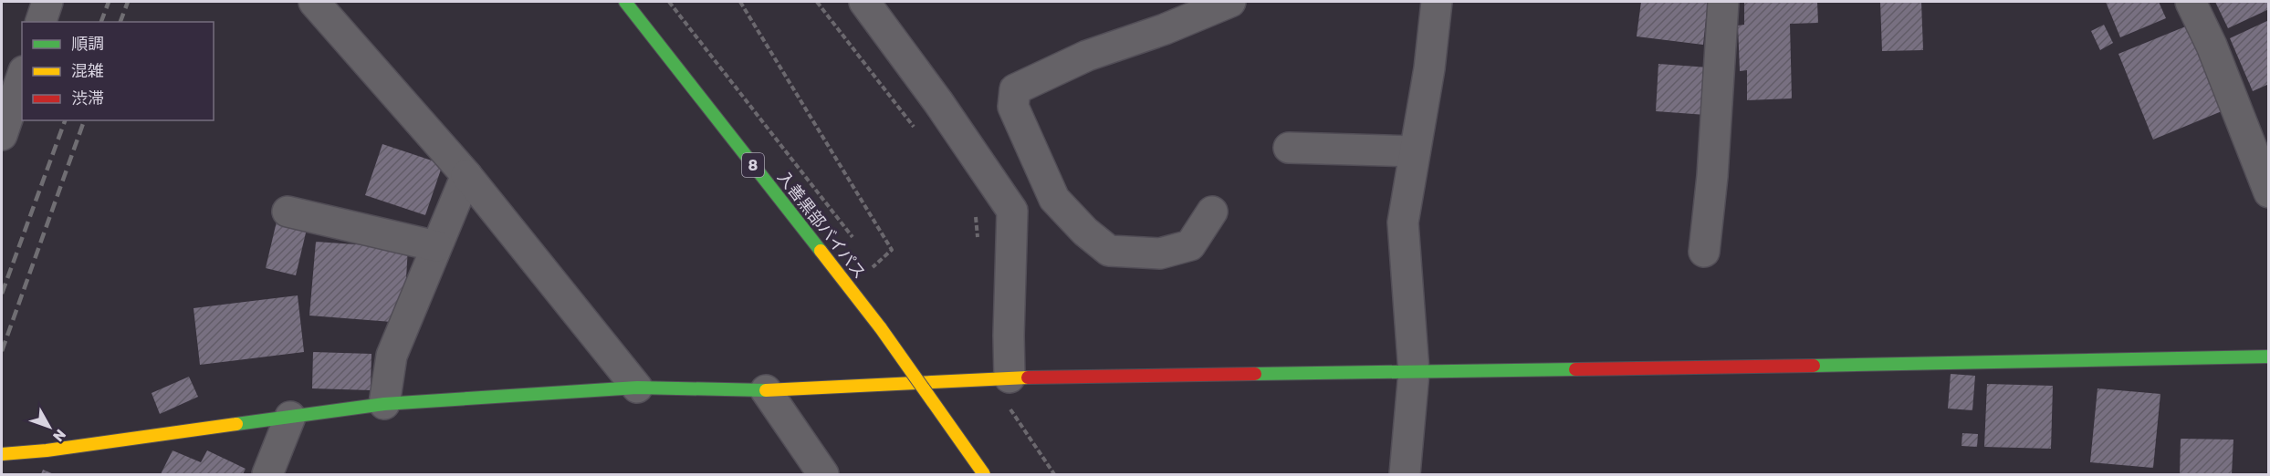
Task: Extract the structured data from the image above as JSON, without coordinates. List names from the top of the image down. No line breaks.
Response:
{"streets":{"main road":["8","入善黒部バイパス"]},"legend":["順調","混雑","渋滞"],"north":"bottom right"}
